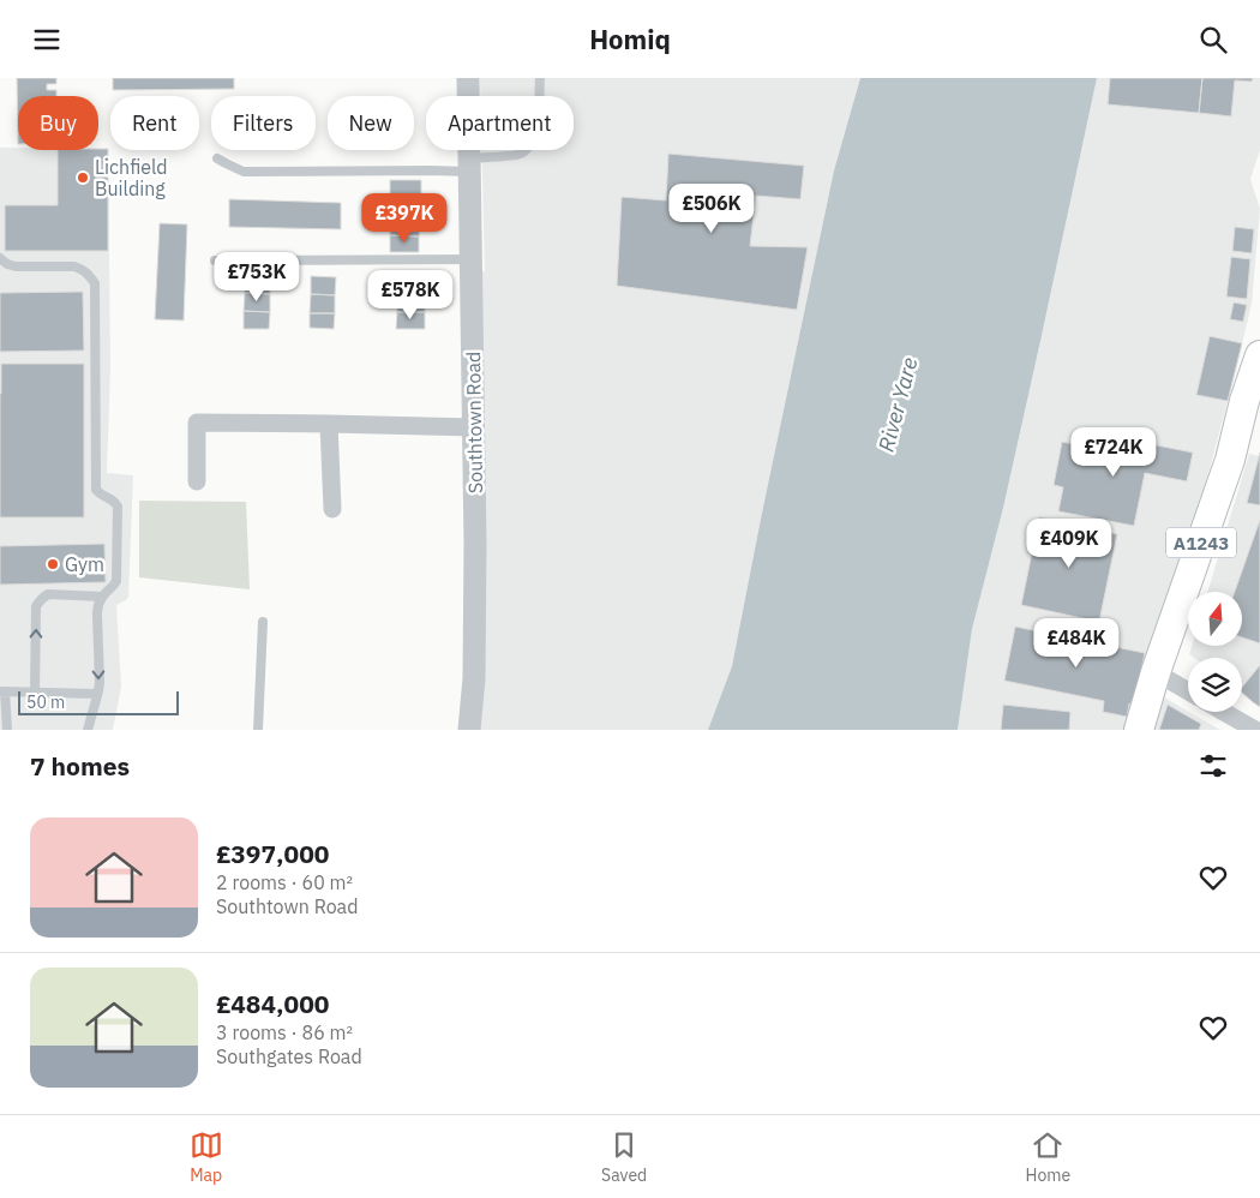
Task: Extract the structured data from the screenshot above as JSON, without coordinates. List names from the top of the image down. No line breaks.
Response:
{"streets":{"main road":["A1243"],"street":["Southtown Road"]},"water":["River Yare"],"places":["Lichfield Building","Gym"],"scale_bar":"50 m","north":"top","page":{"header":"Homiq","chip":["Buy","Rent","Filters","New","Apartment"],"price":["£506K","£397K","£753K","£578K","£724K","£409K","£484K"],"scale":"50 m","heading":"7 homes","list":[{"name":"£397,000","note":"2 rooms · 60 m² · Southtown Road"},{"name":"£484,000","note":"3 rooms · 86 m² · Southgates Road"}],"tabs":["Map","Saved","Home"]}}
